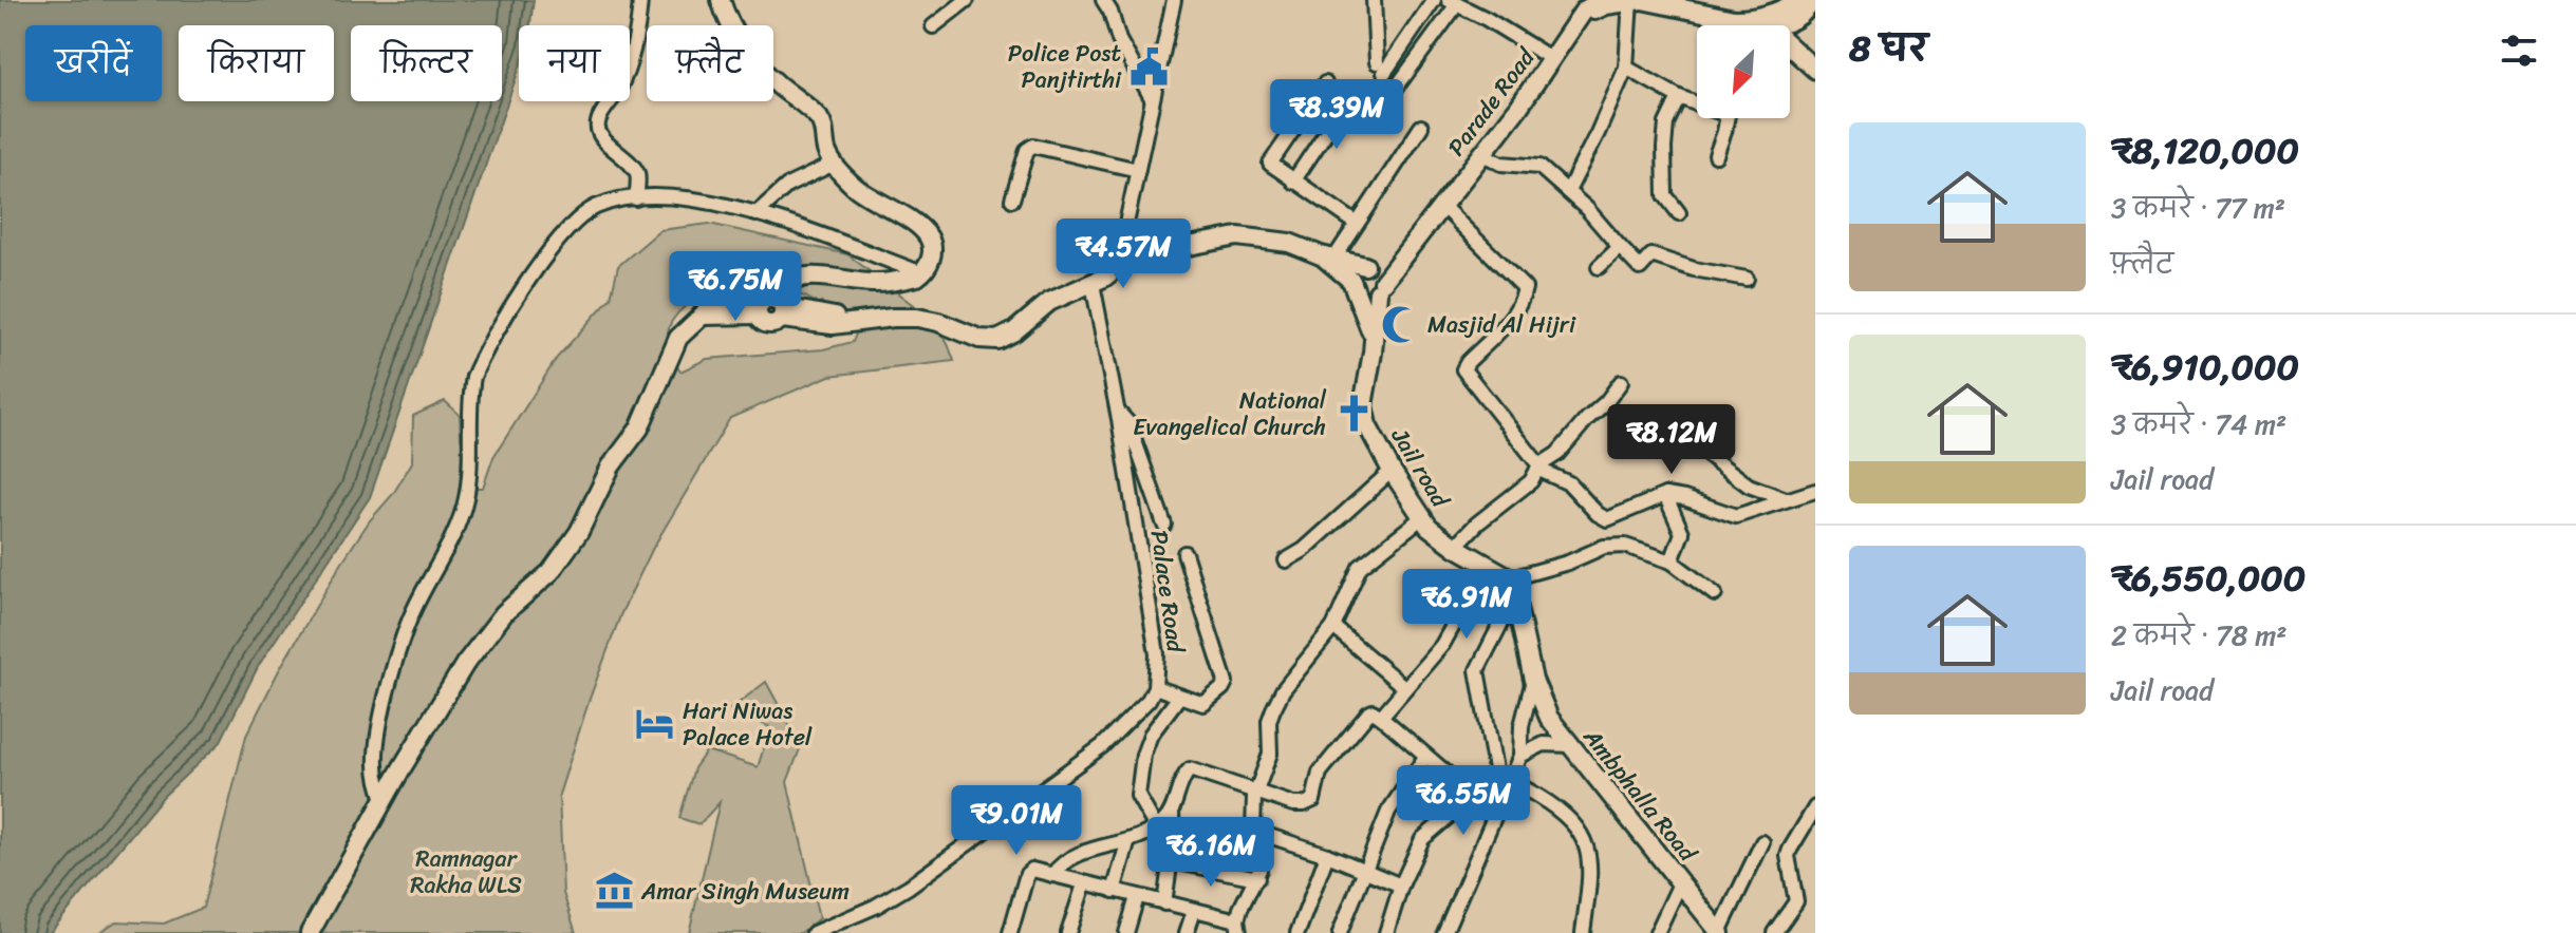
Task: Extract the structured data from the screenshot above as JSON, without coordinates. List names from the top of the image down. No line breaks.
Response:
{"streets":{"main road":["Parade Road","Jail road","Ambphalla Road"],"street":["Palace Road"]},"crossings":[["Parade Road","Jail road"]],"parks":["Ramnagar Rakha WLS"],"places":{"public building":["Police Post Panjtirthi"],"mosque":["Masjid Al Hijri"],"church":["National Evangelical Church"],"hotel":["Hari Niwas Palace Hotel"],"museum":["Amar Singh Museum"]},"north":"bottom left","page":{"heading":"8 घर","chip":["खरीदें","किराया","फ़िल्टर","नया","फ़्लैट"],"price":["₹8.39M","₹4.57M","₹6.75M","₹8.12M","₹6.91M","₹6.55M","₹9.01M","₹6.16M"],"list":[{"name":"₹8,120,000","note":"3 कमरे · 77 m² · फ़्लैट"},{"name":"₹6,910,000","note":"3 कमरे · 74 m² · Jail road"},{"name":"₹6,550,000","note":"2 कमरे · 78 m² · Jail road"}]}}
